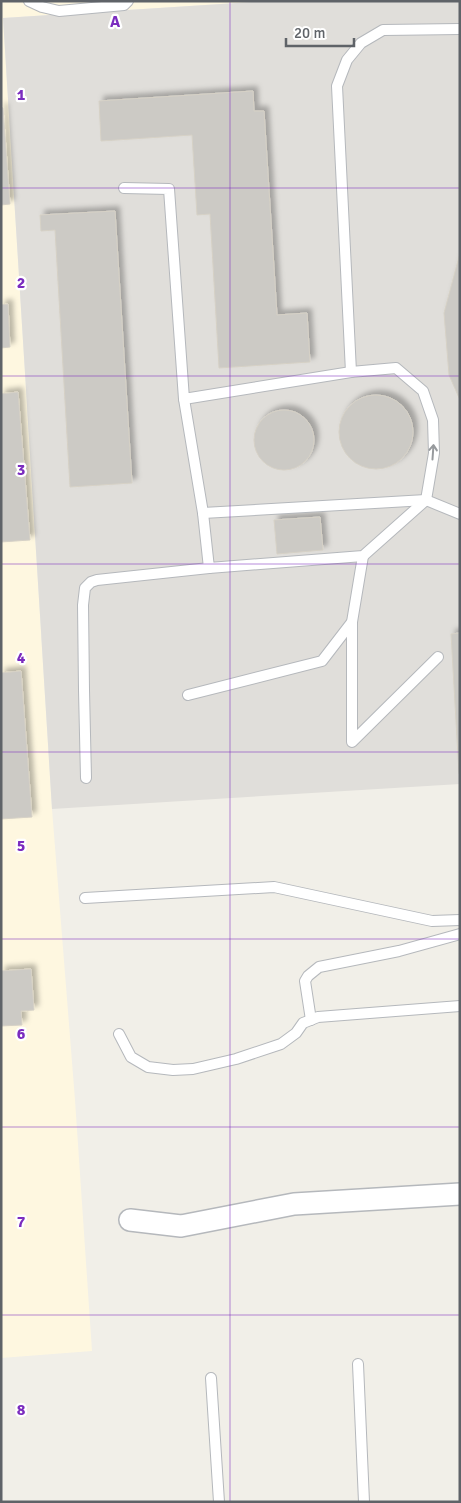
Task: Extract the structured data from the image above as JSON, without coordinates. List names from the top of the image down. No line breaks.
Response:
{"scale_bar":"20 m","grid":{"columns":["A"],"rows":["1","2","3","4","5","6","7","8"]}}
